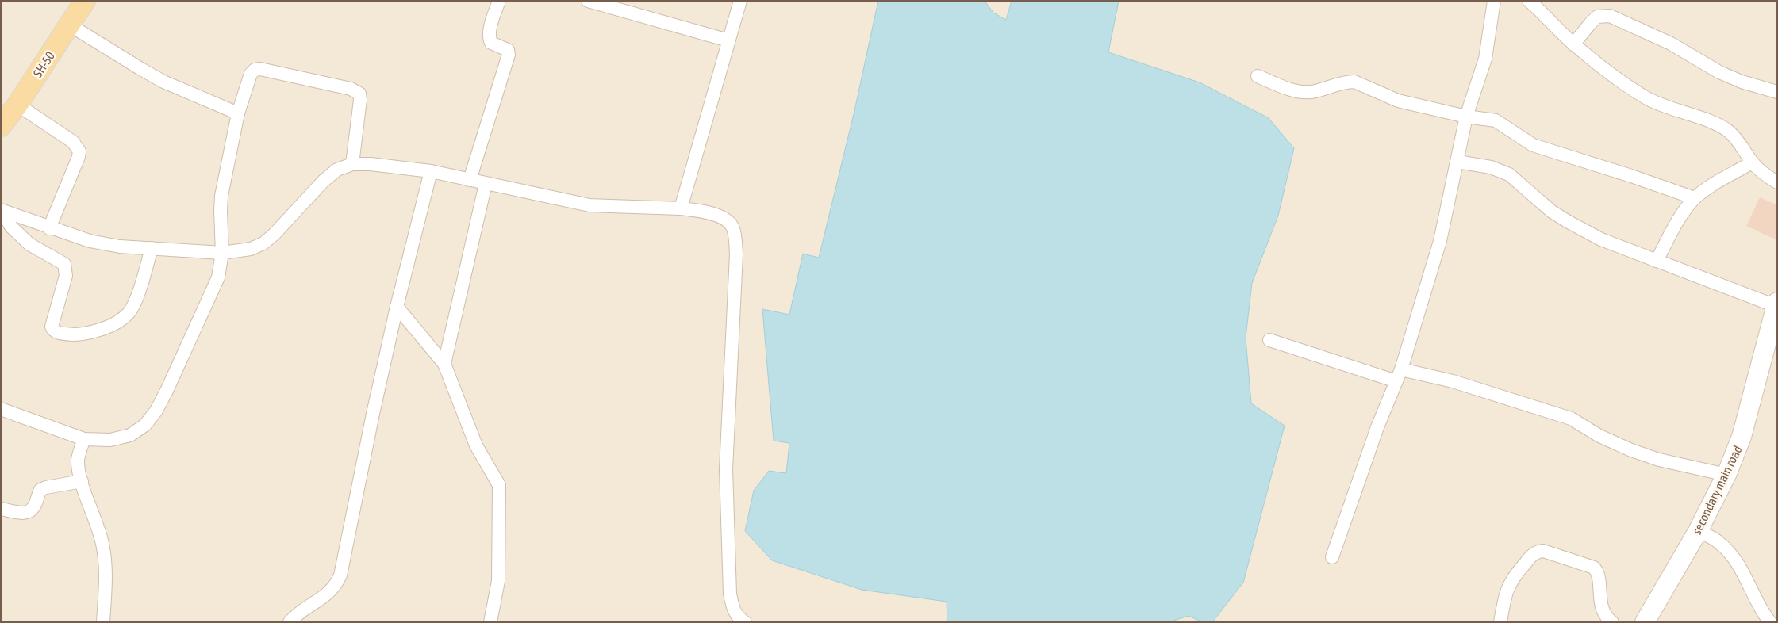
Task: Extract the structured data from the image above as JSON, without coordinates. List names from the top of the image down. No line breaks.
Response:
{"streets":{"main road":["SH-50","secondary main road"]}}
